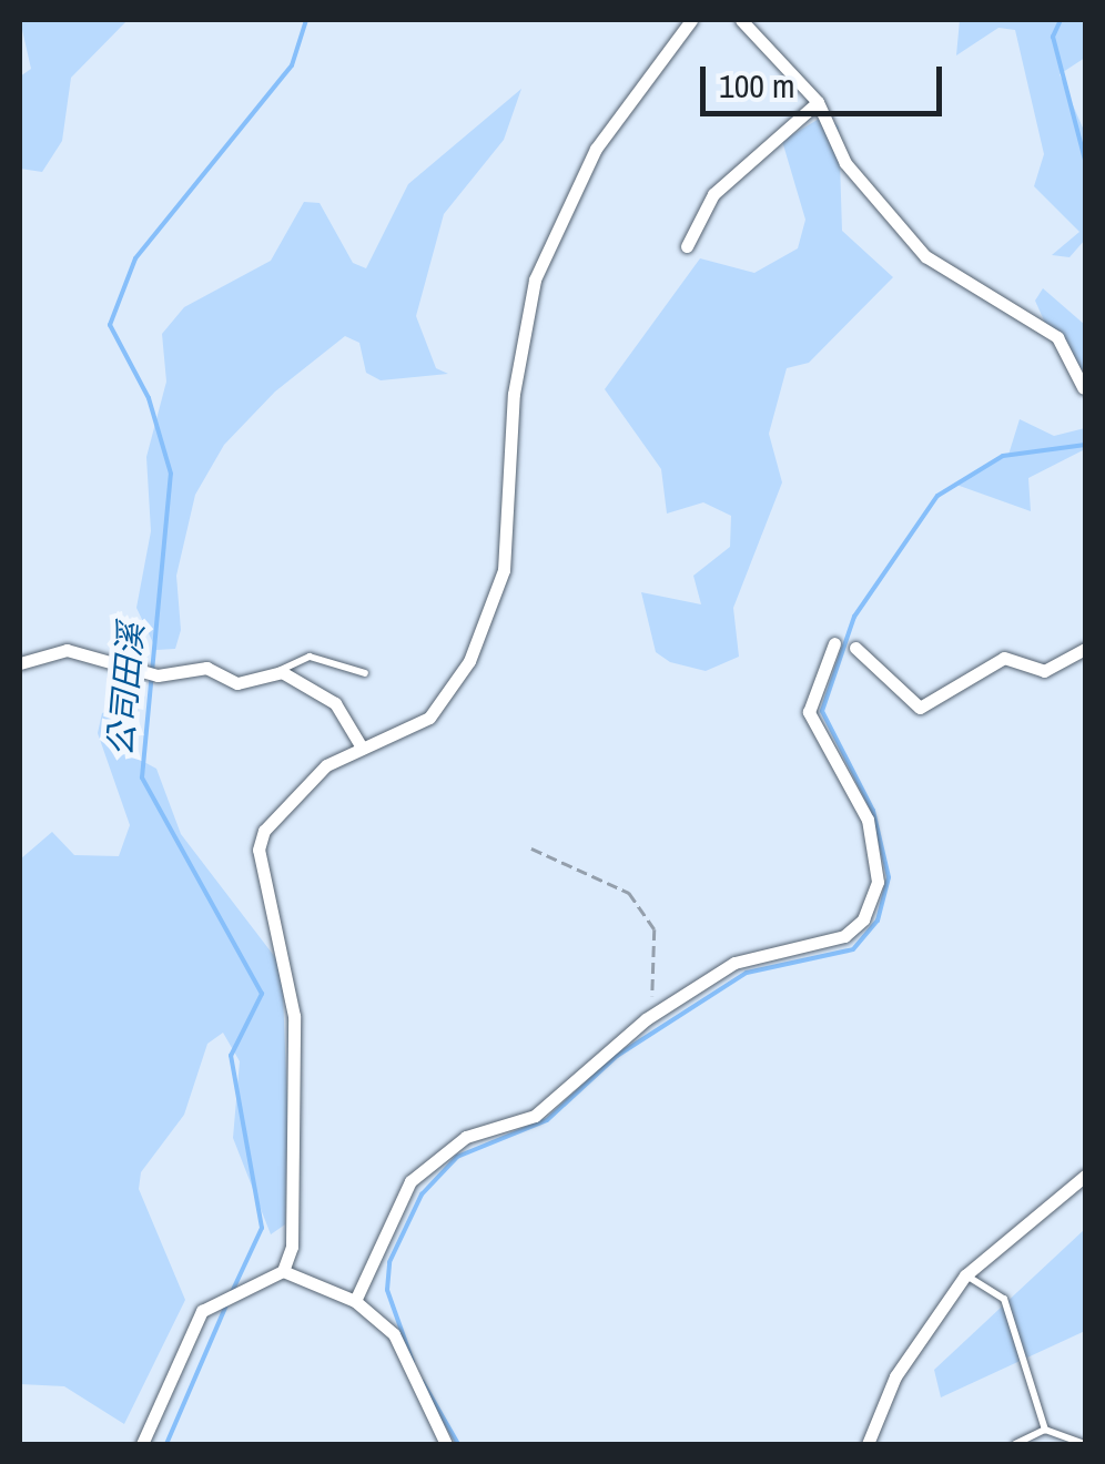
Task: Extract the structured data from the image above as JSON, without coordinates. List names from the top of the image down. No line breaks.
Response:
{"water":["公司田溪"],"scale_bar":"100 m"}
